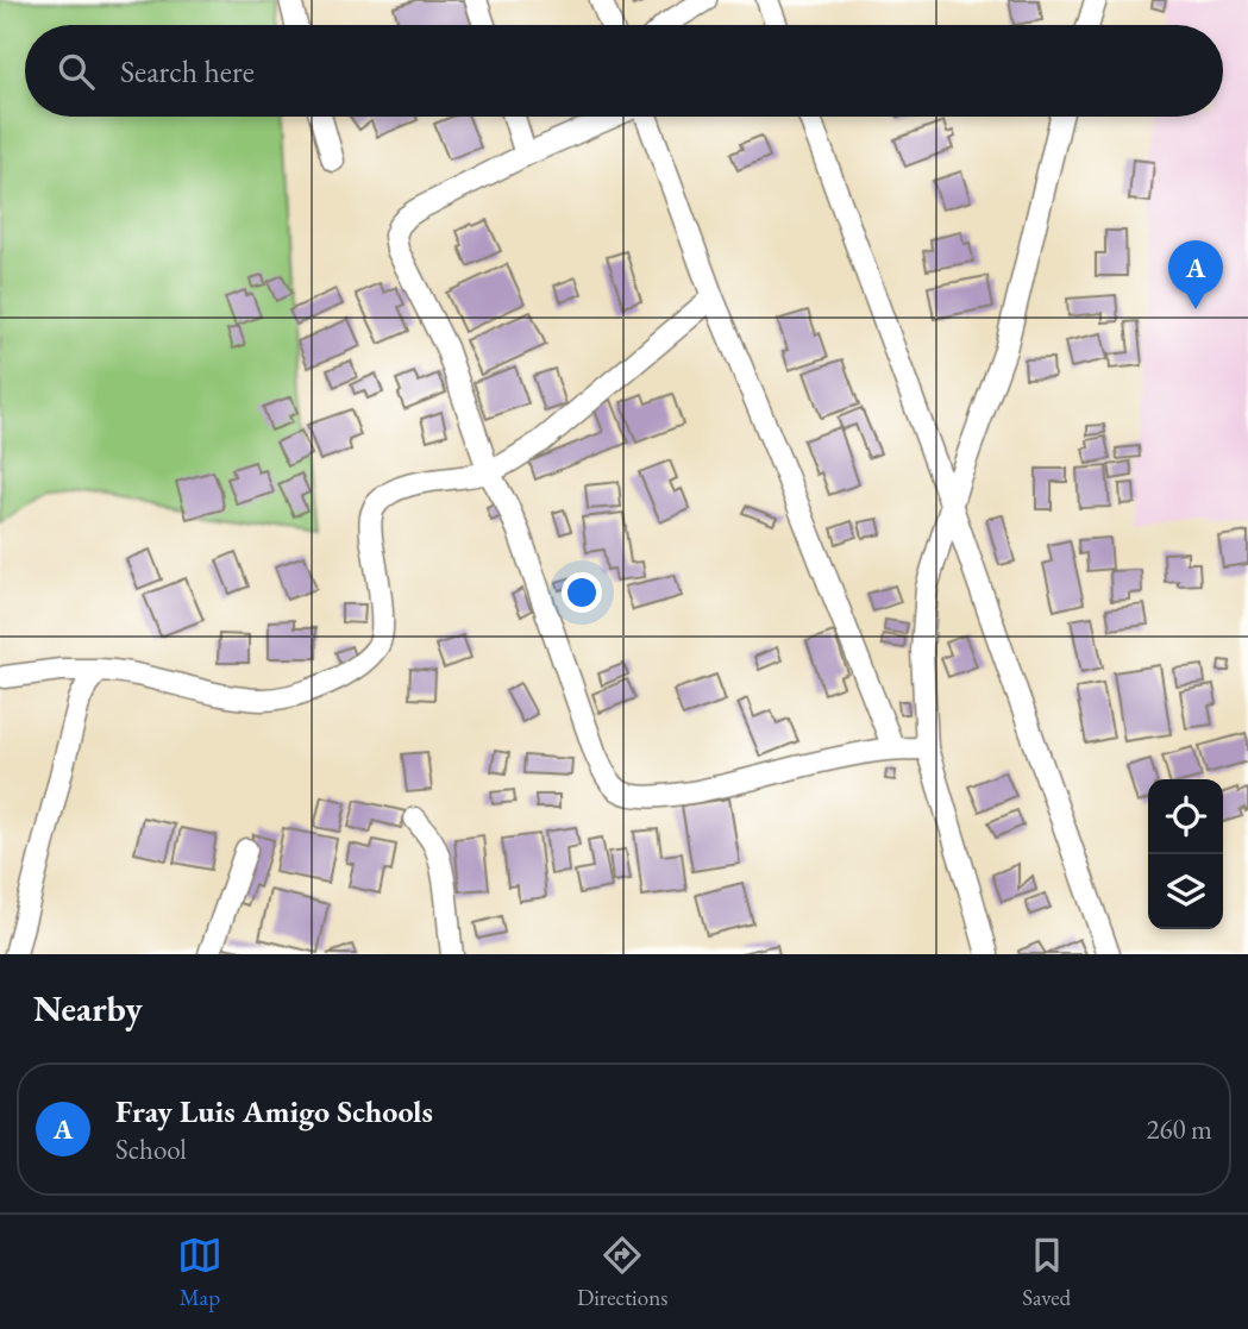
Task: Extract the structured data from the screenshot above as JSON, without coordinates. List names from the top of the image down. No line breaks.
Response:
{"page":{"search":"Search here","pins":"A","heading":"Nearby","list":[{"mark":"A","name":"Fray Luis Amigo Schools","note":"School","value":"260 m"}],"nav":["Map","Directions","Saved"]}}
